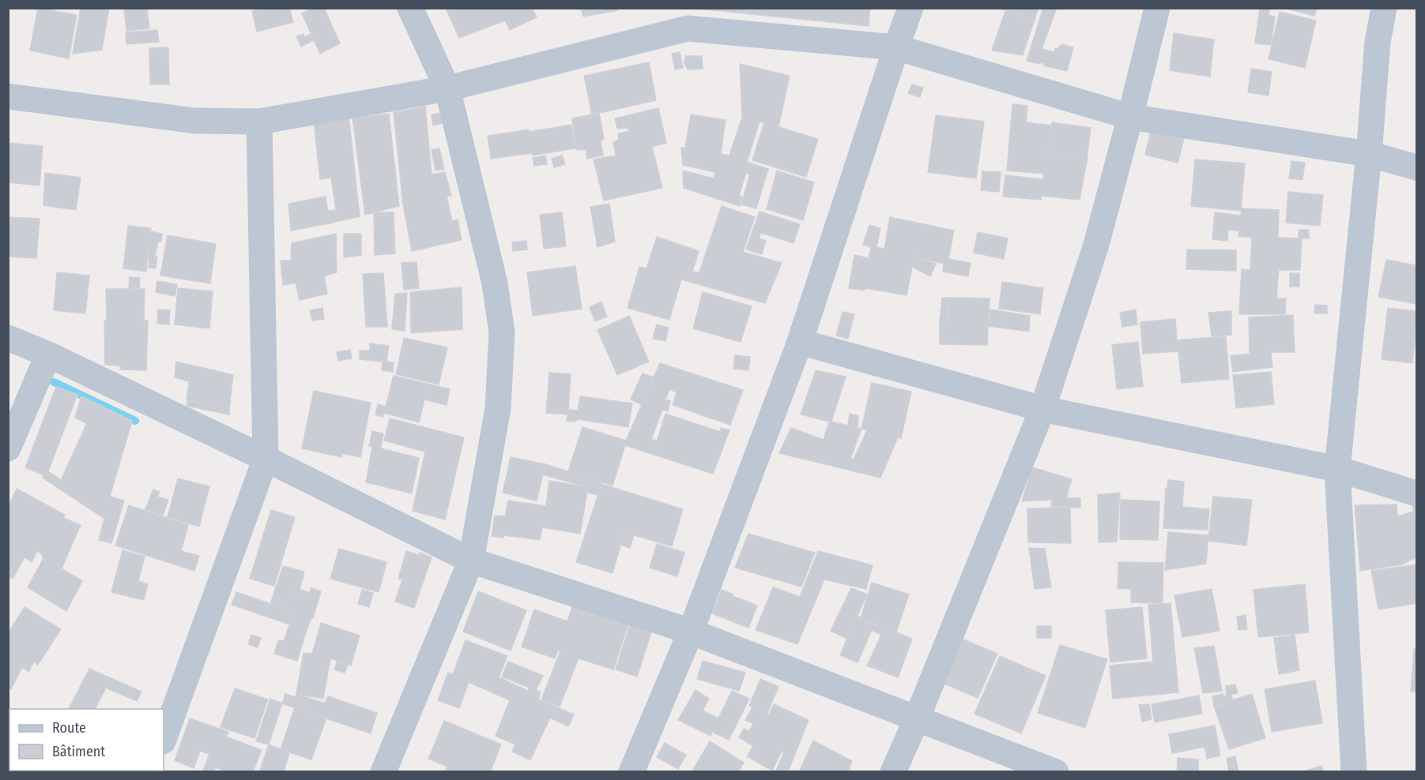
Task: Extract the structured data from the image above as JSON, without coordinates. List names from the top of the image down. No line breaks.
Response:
{"legend":["Route","Bâtiment"]}
